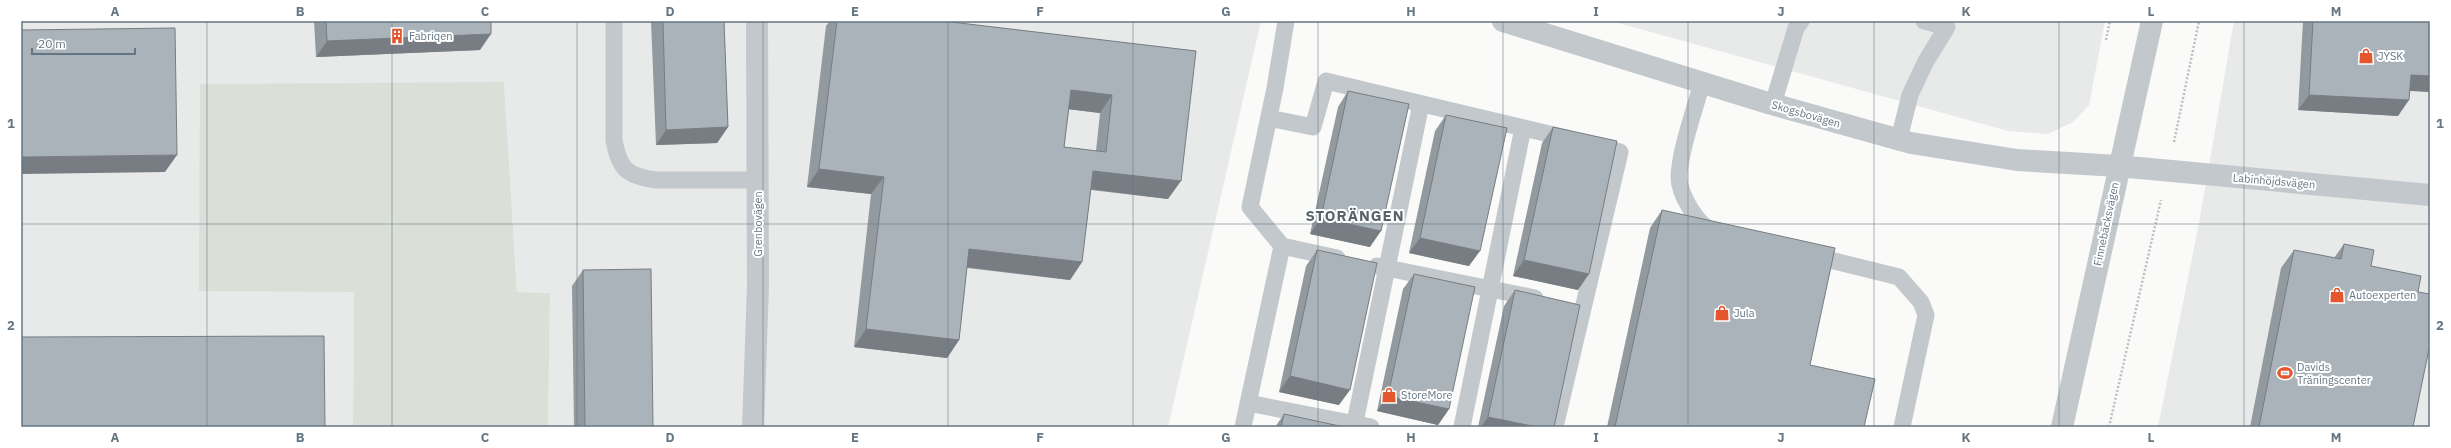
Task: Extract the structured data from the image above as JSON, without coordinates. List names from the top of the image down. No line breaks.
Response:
{"streets":{"street":["Skogsbovägen","Labinhöjdsvägen","Grenbovägen","Finnebäcksvägen"]},"crossings":[["Skogsbovägen","Labinhöjdsvägen"],["Skogsbovägen","Finnebäcksvägen"],["Labinhöjdsvägen","Finnebäcksvägen"]],"districts":["STORÄNGEN"],"places":{"building":["Fabriqen"],"shop":["JYSK","Autoexperten","Jula","StoreMore"],"sports":["Davids Träningscenter"]},"scale_bar":"20 m","grid":{"columns":["A","B","C","D","E","F","G","H","I","J","K","L","M"],"rows":["1","2"]}}
